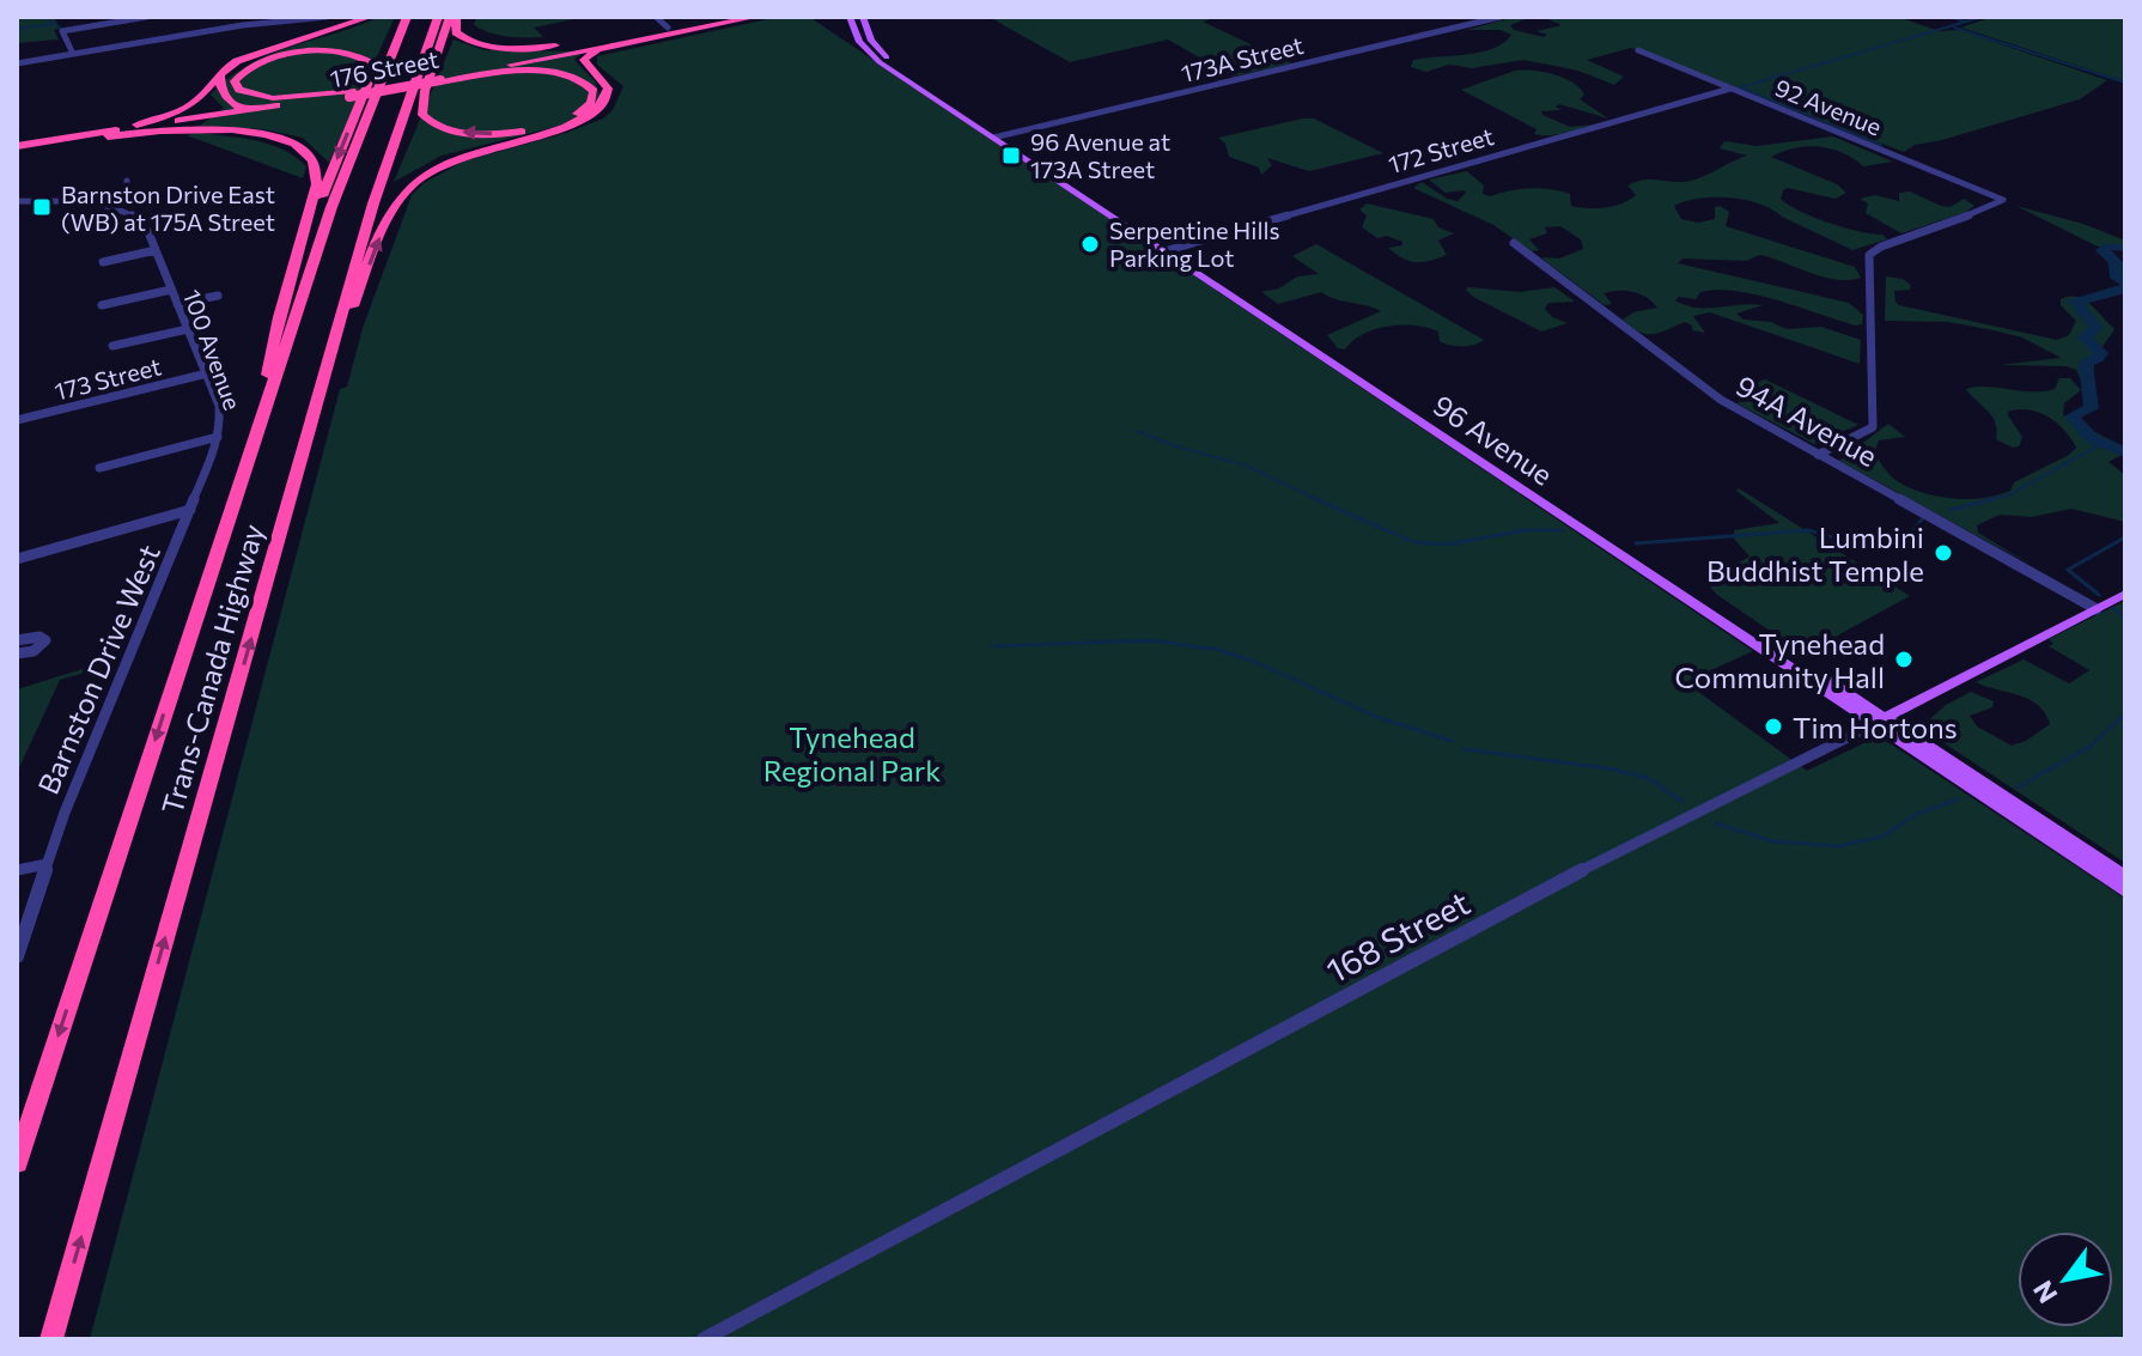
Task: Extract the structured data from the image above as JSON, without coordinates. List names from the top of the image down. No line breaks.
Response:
{"streets":{"highway":["176 Street","Trans-Canada Highway"],"main road":["96 Avenue","168 Street"],"street":["173A Street","92 Avenue","172 Street","100 Avenue","173 Street","94A Avenue","Barnston Drive West"]},"crossings":[["173A Street","96 Avenue"],["92 Avenue","172 Street"],["92 Avenue","94A Avenue"],["172 Street","96 Avenue"],["100 Avenue","173 Street"],["100 Avenue","Barnston Drive West"],["94A Avenue","168 Street"],["96 Avenue","168 Street"]],"parks":["Tynehead Regional Park"],"places":{"transit":["96 Avenue at 173A Street","Barnston Drive East (WB) at 175A Street"],"other":["Serpentine Hills Parking Lot","Lumbini Buddhist Temple","Tynehead Community Hall","Tim Hortons"]},"north":"bottom left"}
